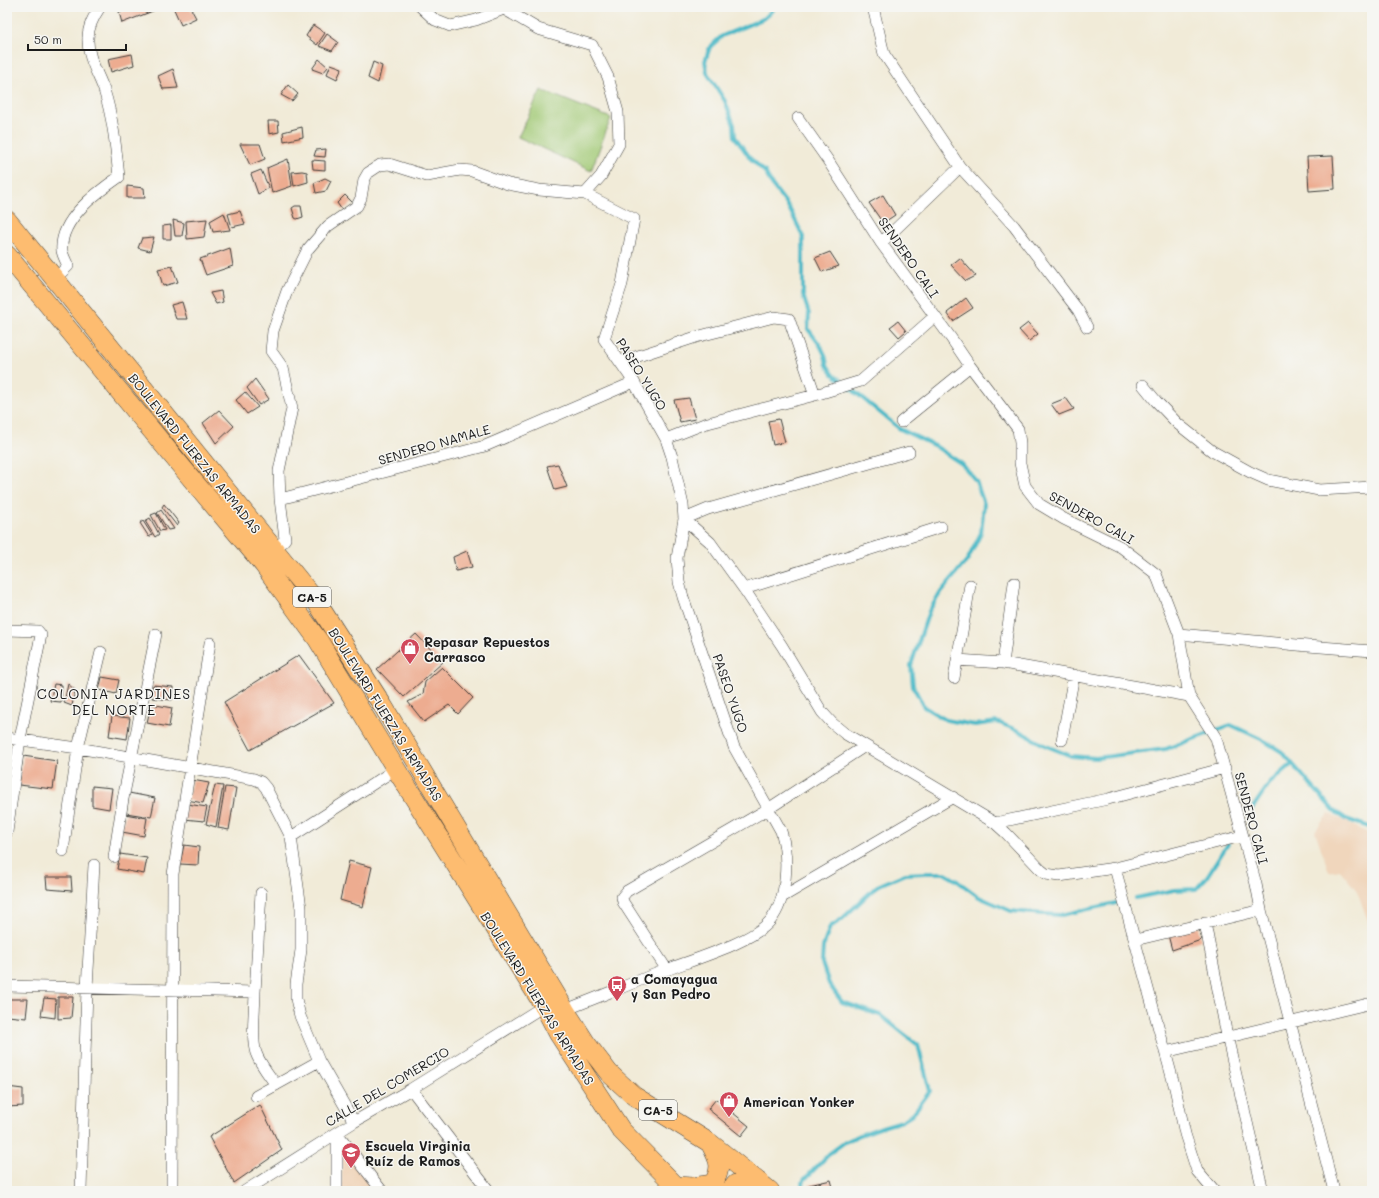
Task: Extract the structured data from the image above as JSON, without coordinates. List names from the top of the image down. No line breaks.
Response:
{"streets":{"highway":["BOULEVARD FUERZAS ARMADAS","CA-5"],"street":["SENDERO CALI","PASEO YUGO","SENDERO NAMALE","CALLE DEL COMERCIO"]},"crossings":[["PASEO YUGO","SENDERO NAMALE"],["PASEO YUGO","BOULEVARD FUERZAS ARMADAS"],["BOULEVARD FUERZAS ARMADAS","CALLE DEL COMERCIO"]],"districts":["COLONIA JARDINES DEL NORTE"],"places":{"shop":["Repasar Repuestos Carrasco","American Yonker"],"bus stop":["a Comayagua y San Pedro"],"school or university":["Escuela Virginia Ruíz de Ramos"]},"scale_bar":"50 m"}
